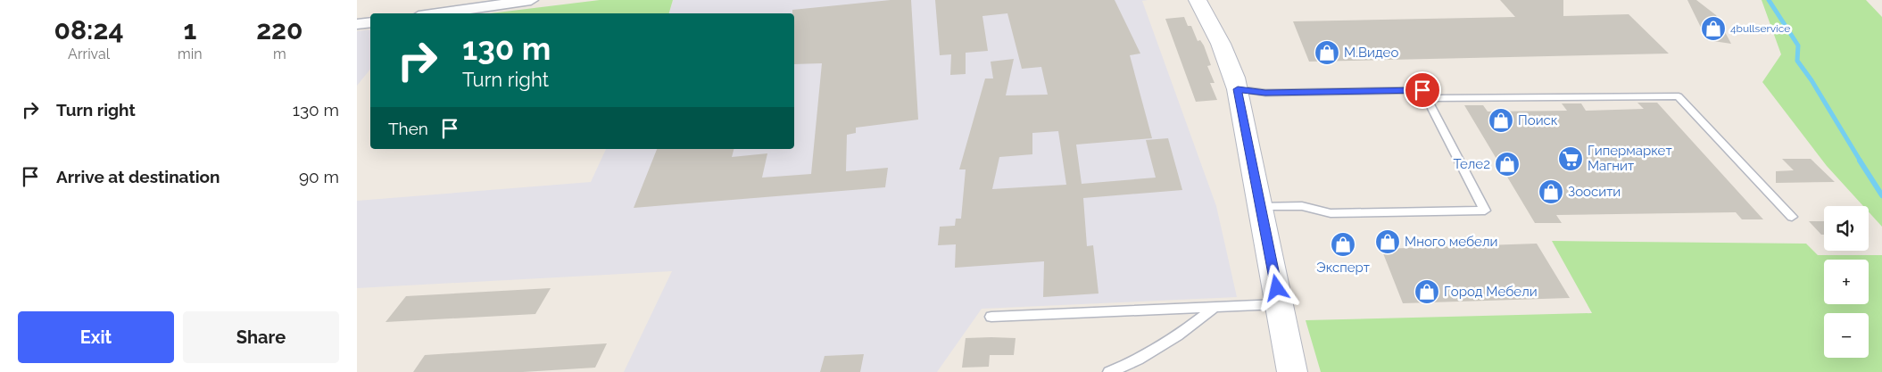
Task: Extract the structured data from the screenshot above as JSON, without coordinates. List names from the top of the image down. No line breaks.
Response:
{"places":{"shop":["4bullservice","М.Видео","Поиск","Теле2","Зоосити","Много мебели","Эксперт","Город Мебели"],"supermarket":["Гипермаркет Магнит"]},"page":{"eta":["08:24","Arrival","1","min","220","m"],"turn":["130 m","Turn right"],"list":[{"name":"Turn right","value":"130 m"},{"name":"Arrive at destination","value":"90 m"}],"then":"Then","map_buttons":["+","−"],"buttons":["Exit","Share"]}}
